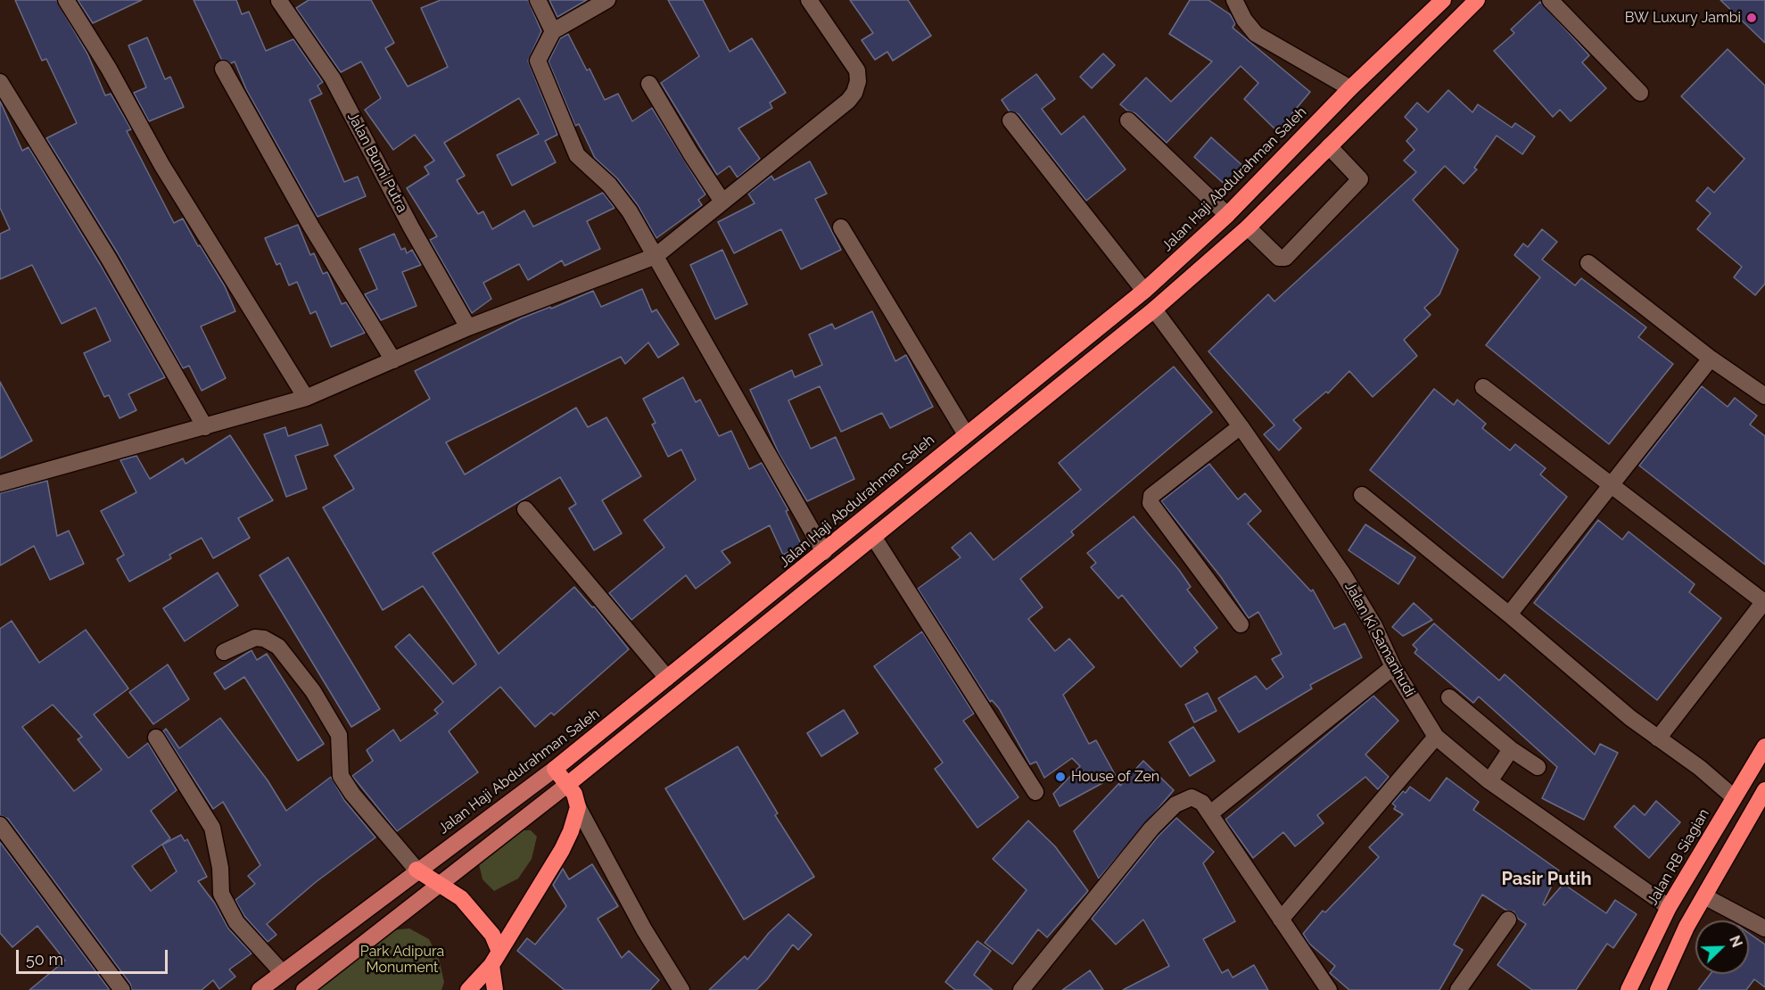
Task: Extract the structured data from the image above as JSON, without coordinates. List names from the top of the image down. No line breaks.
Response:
{"streets":{"highway":["Jalan Haji Abdulrahman Saleh","Jalan RB Siagian"],"street":["Jalan Bumi Putra","Jalan Ki Samanhudi"]},"crossings":[["Jalan Ki Samanhudi","Jalan RB Siagian"]],"districts":["Pasir Putih"],"parks":["Park Adipura Monument"],"places":["BW Luxury Jambi","House of Zen"],"scale_bar":"50 m","north":"top right"}
